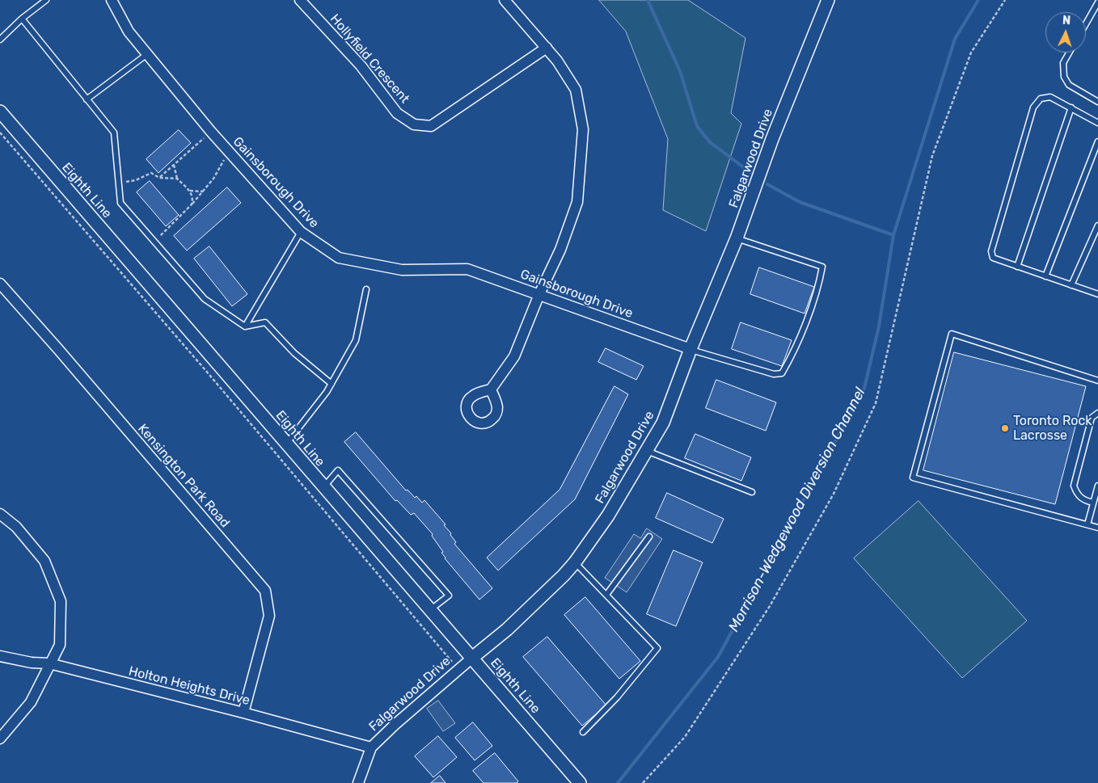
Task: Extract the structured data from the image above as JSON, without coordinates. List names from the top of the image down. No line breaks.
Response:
{"streets":{"street":["Hollyfield Crescent","Falgarwood Drive","Gainsborough Drive","Eighth Line","Kensington Park Road","Holton Heights Drive"]},"crossings":[["Falgarwood Drive","Gainsborough Drive"],["Falgarwood Drive","Eighth Line"],["Falgarwood Drive","Holton Heights Drive"],["Kensington Park Road","Holton Heights Drive"]],"water":["Morrison-Wedgewood Diversion Channel"],"places":["Toronto Rock Lacrosse"],"north":"top"}
